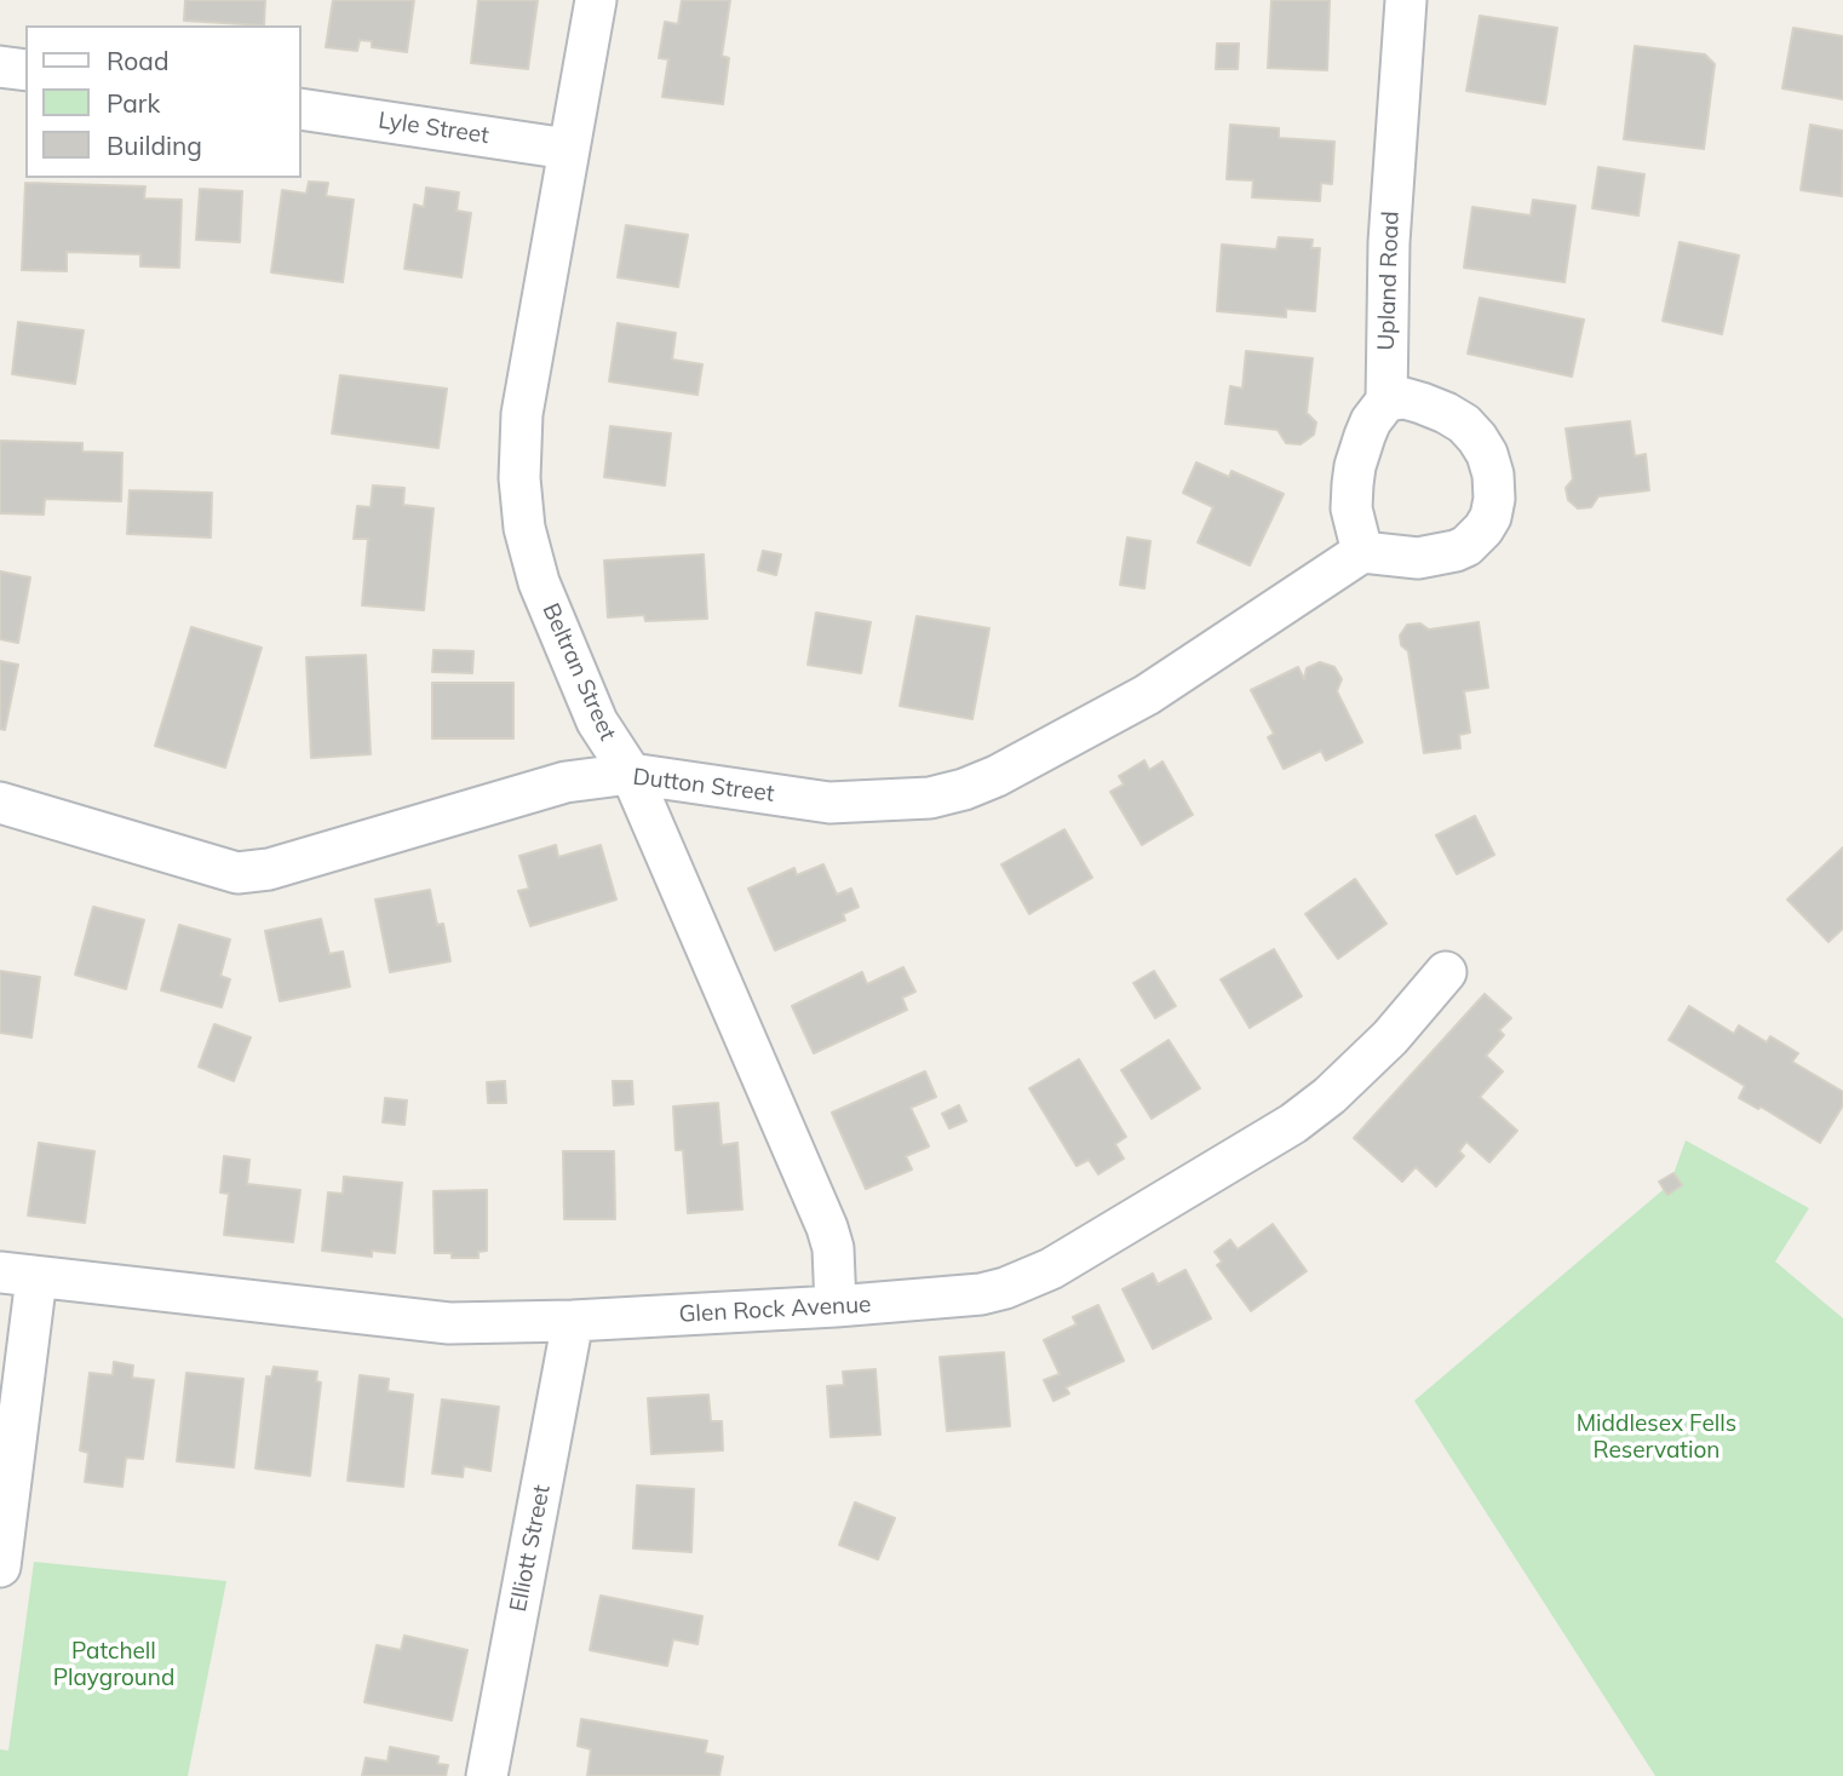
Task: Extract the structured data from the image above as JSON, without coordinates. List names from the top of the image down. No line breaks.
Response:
{"streets":{"street":["Lyle Street","Upland Road","Beltran Street","Dutton Street","Glen Rock Avenue","Elliott Street"]},"crossings":[["Lyle Street","Beltran Street"],["Upland Road","Dutton Street"],["Beltran Street","Dutton Street"],["Beltran Street","Glen Rock Avenue"],["Glen Rock Avenue","Elliott Street"]],"parks":["Middlesex Fells Reservation","Patchell Playground"],"legend":["Road","Park","Building"]}
